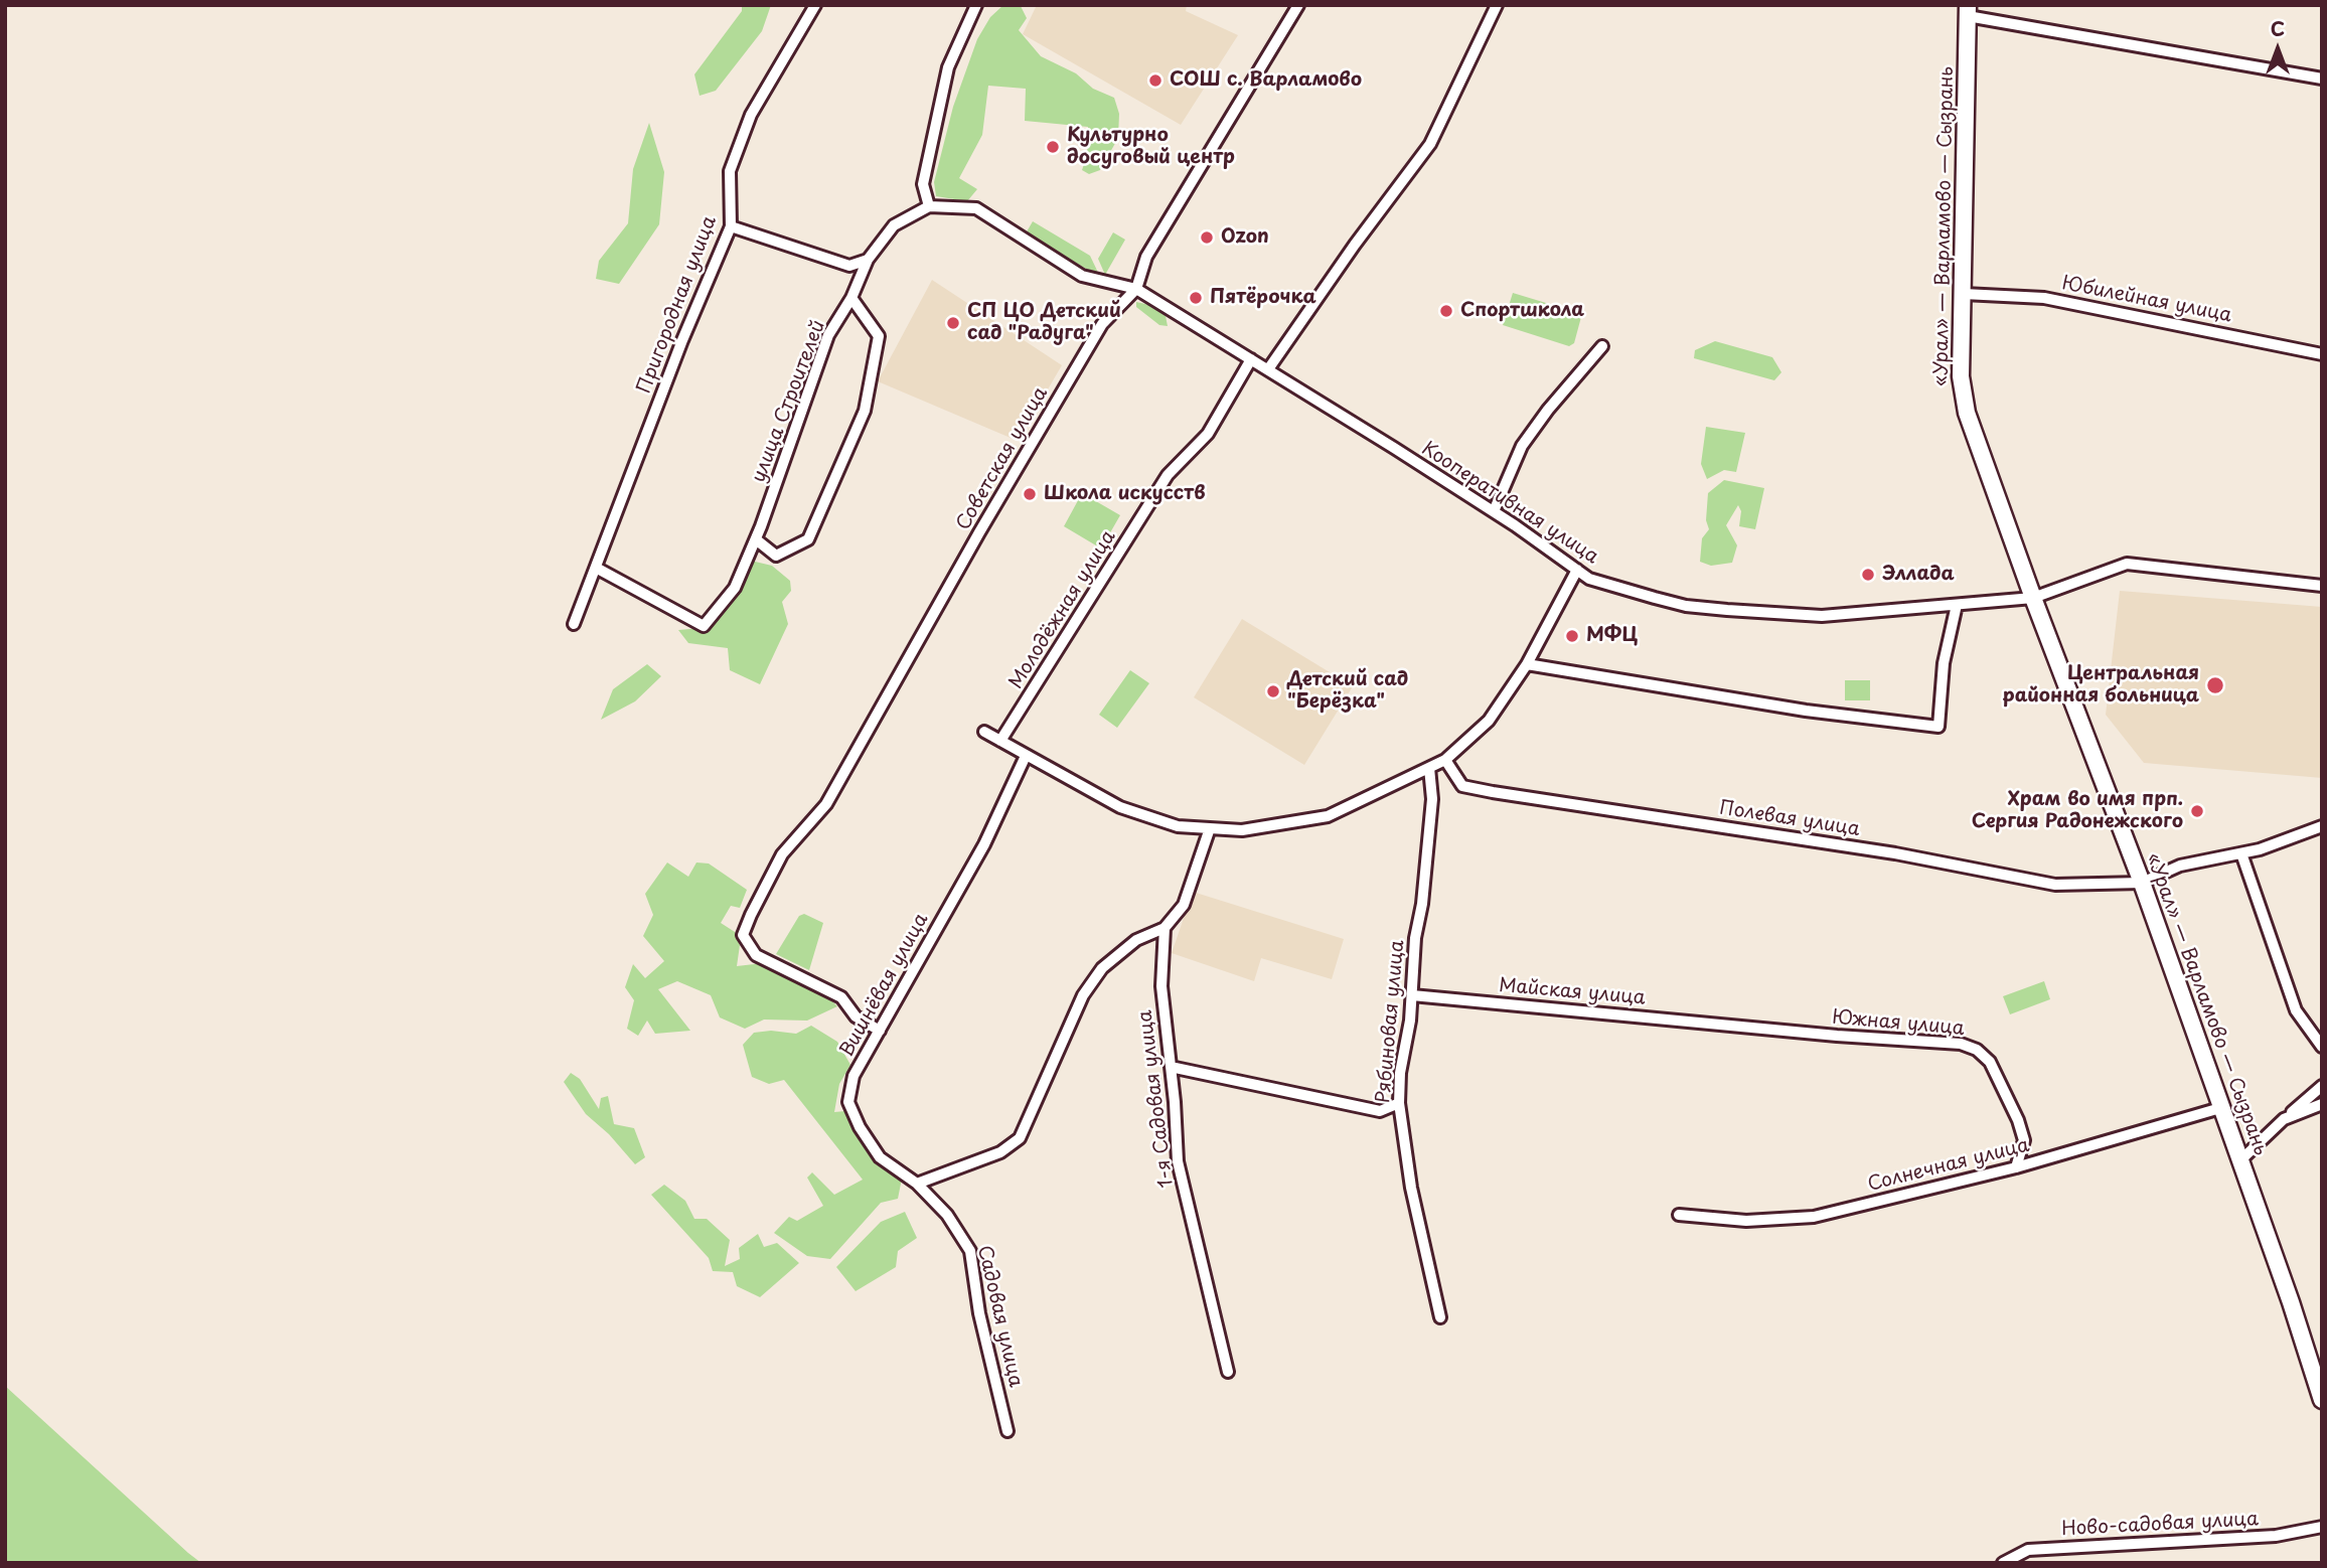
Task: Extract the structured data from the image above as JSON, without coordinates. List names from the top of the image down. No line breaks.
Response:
{"streets":{"main road":["«Урал» — Варламово — Сызрань"],"street":["Юбилейная улица","Пригородная улица","улица Строителей","Советская улица","Кооперативная улица","Молодёжная улица","Полевая улица","Вишнёвая улица","Майская улица","Рябиновая улица","Южная улица","1-я Садовая улица","Солнечная улица","Садовая улица","Ново-садовая улица"]},"crossings":[["«Урал» — Варламово — Сызрань","Юбилейная улица"],["«Урал» — Варламово — Сызрань","Кооперативная улица"],["«Урал» — Варламово — Сызрань","Полевая улица"],["«Урал» — Варламово — Сызрань","Солнечная улица"],["Пригородная улица","улица Строителей"],["улица Строителей","Кооперативная улица"],["Советская улица","Кооперативная улица"],["Советская улица","Вишнёвая улица"],["Кооперативная улица","Молодёжная улица"],["Вишнёвая улица","Садовая улица"],["Майская улица","Рябиновая улица"],["Майская улица","Южная улица"],["Южная улица","Солнечная улица"]],"places":["СОШ с. Варламово","Культурно досуговый центр","Ozon","Пятёрочка","Спортшкола","СП ЦО Детский сад \"Радуга\"","Школа искусств","Эллада","МФЦ","Центральная районная больница","Детский сад \"Берёзка\"","Храм во имя прп. Сергия Радонежского"],"north":"top"}
